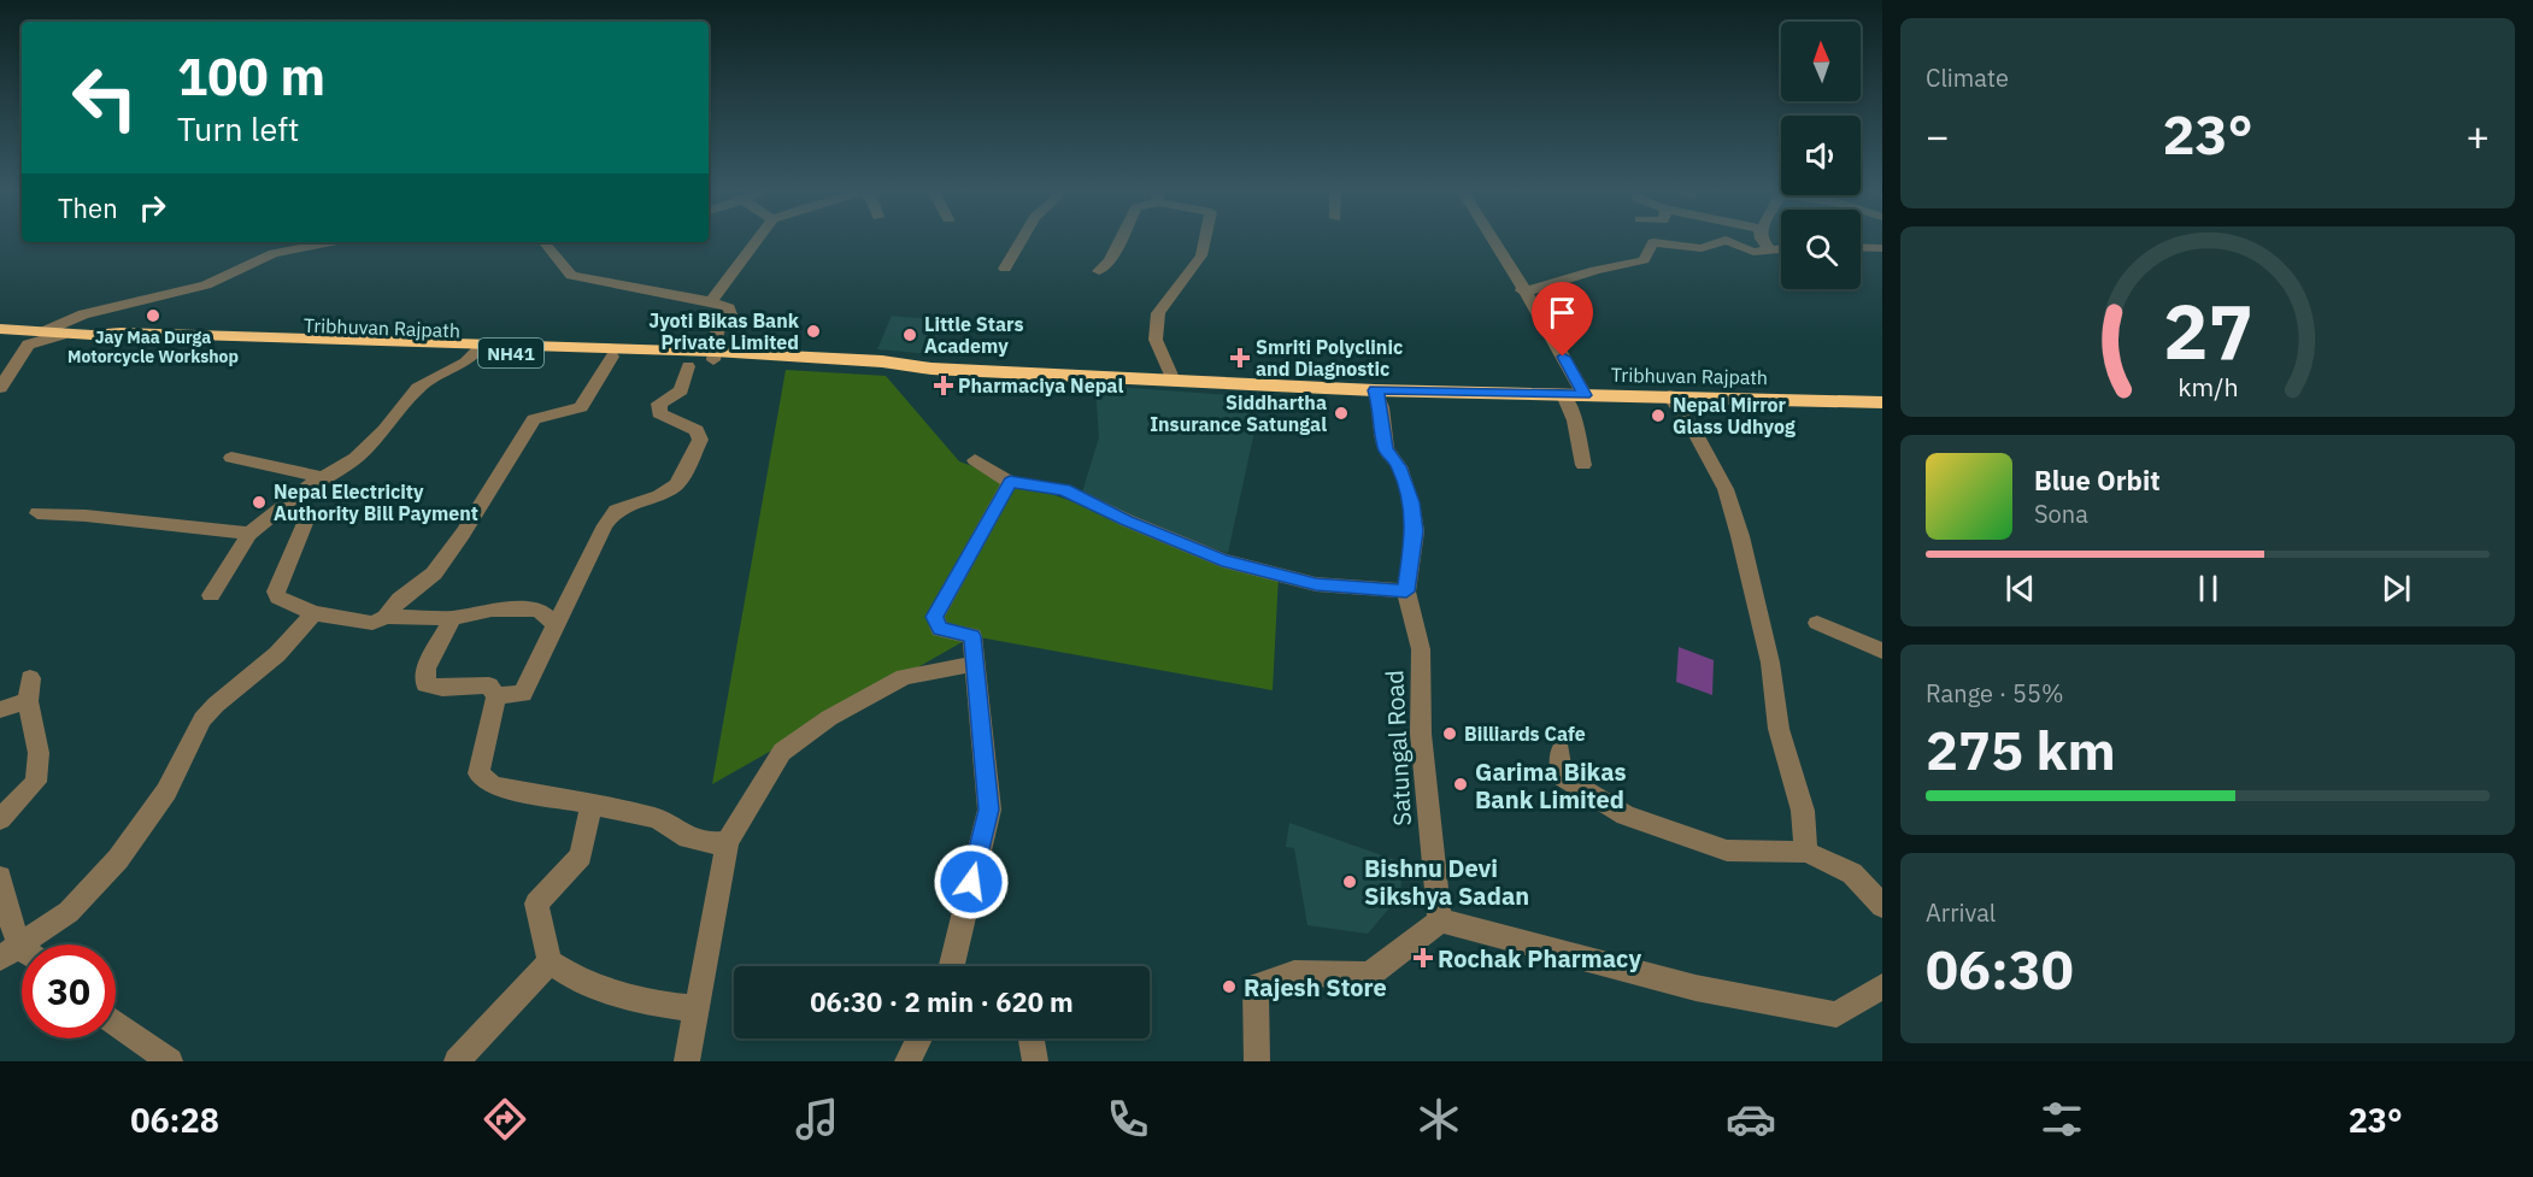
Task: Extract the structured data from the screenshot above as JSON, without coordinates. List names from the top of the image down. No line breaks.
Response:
{"streets":{"highway":["Tribhuvan Rajpath","NH41"],"street":["Satungal Road"]},"crossings":[["Tribhuvan Rajpath","Satungal Road"]],"places":{"other":["Jay Maa Durga Motorcycle Workshop","Jyoti Bikas Bank Private Limited","Little Stars Academy","Siddhartha Insurance Satungal","Nepal Mirror Glass Udhyog","Nepal Electricity Authority Bill Payment","Billiards Cafe","Garima Bikas Bank Limited","Bishnu Devi Sikshya Sadan","Rajesh Store"],"health":["Smriti Polyclinic and Diagnostic","Pharmaciya Nepal","Rochak Pharmacy"]},"north":"top","page":{"tile":["Climate",["Range · 55%","275 km"],["Arrival","06:30"]],"turn":["100 m","Turn left"],"heat":["−","23°","+"],"then":"Then","song":["Blue Orbit","Sona"],"limit":"30","trip":"06:30 · 2 min · 620 m","tabs":["06:28","23°"],"gauge":["27","km/h"]}}
